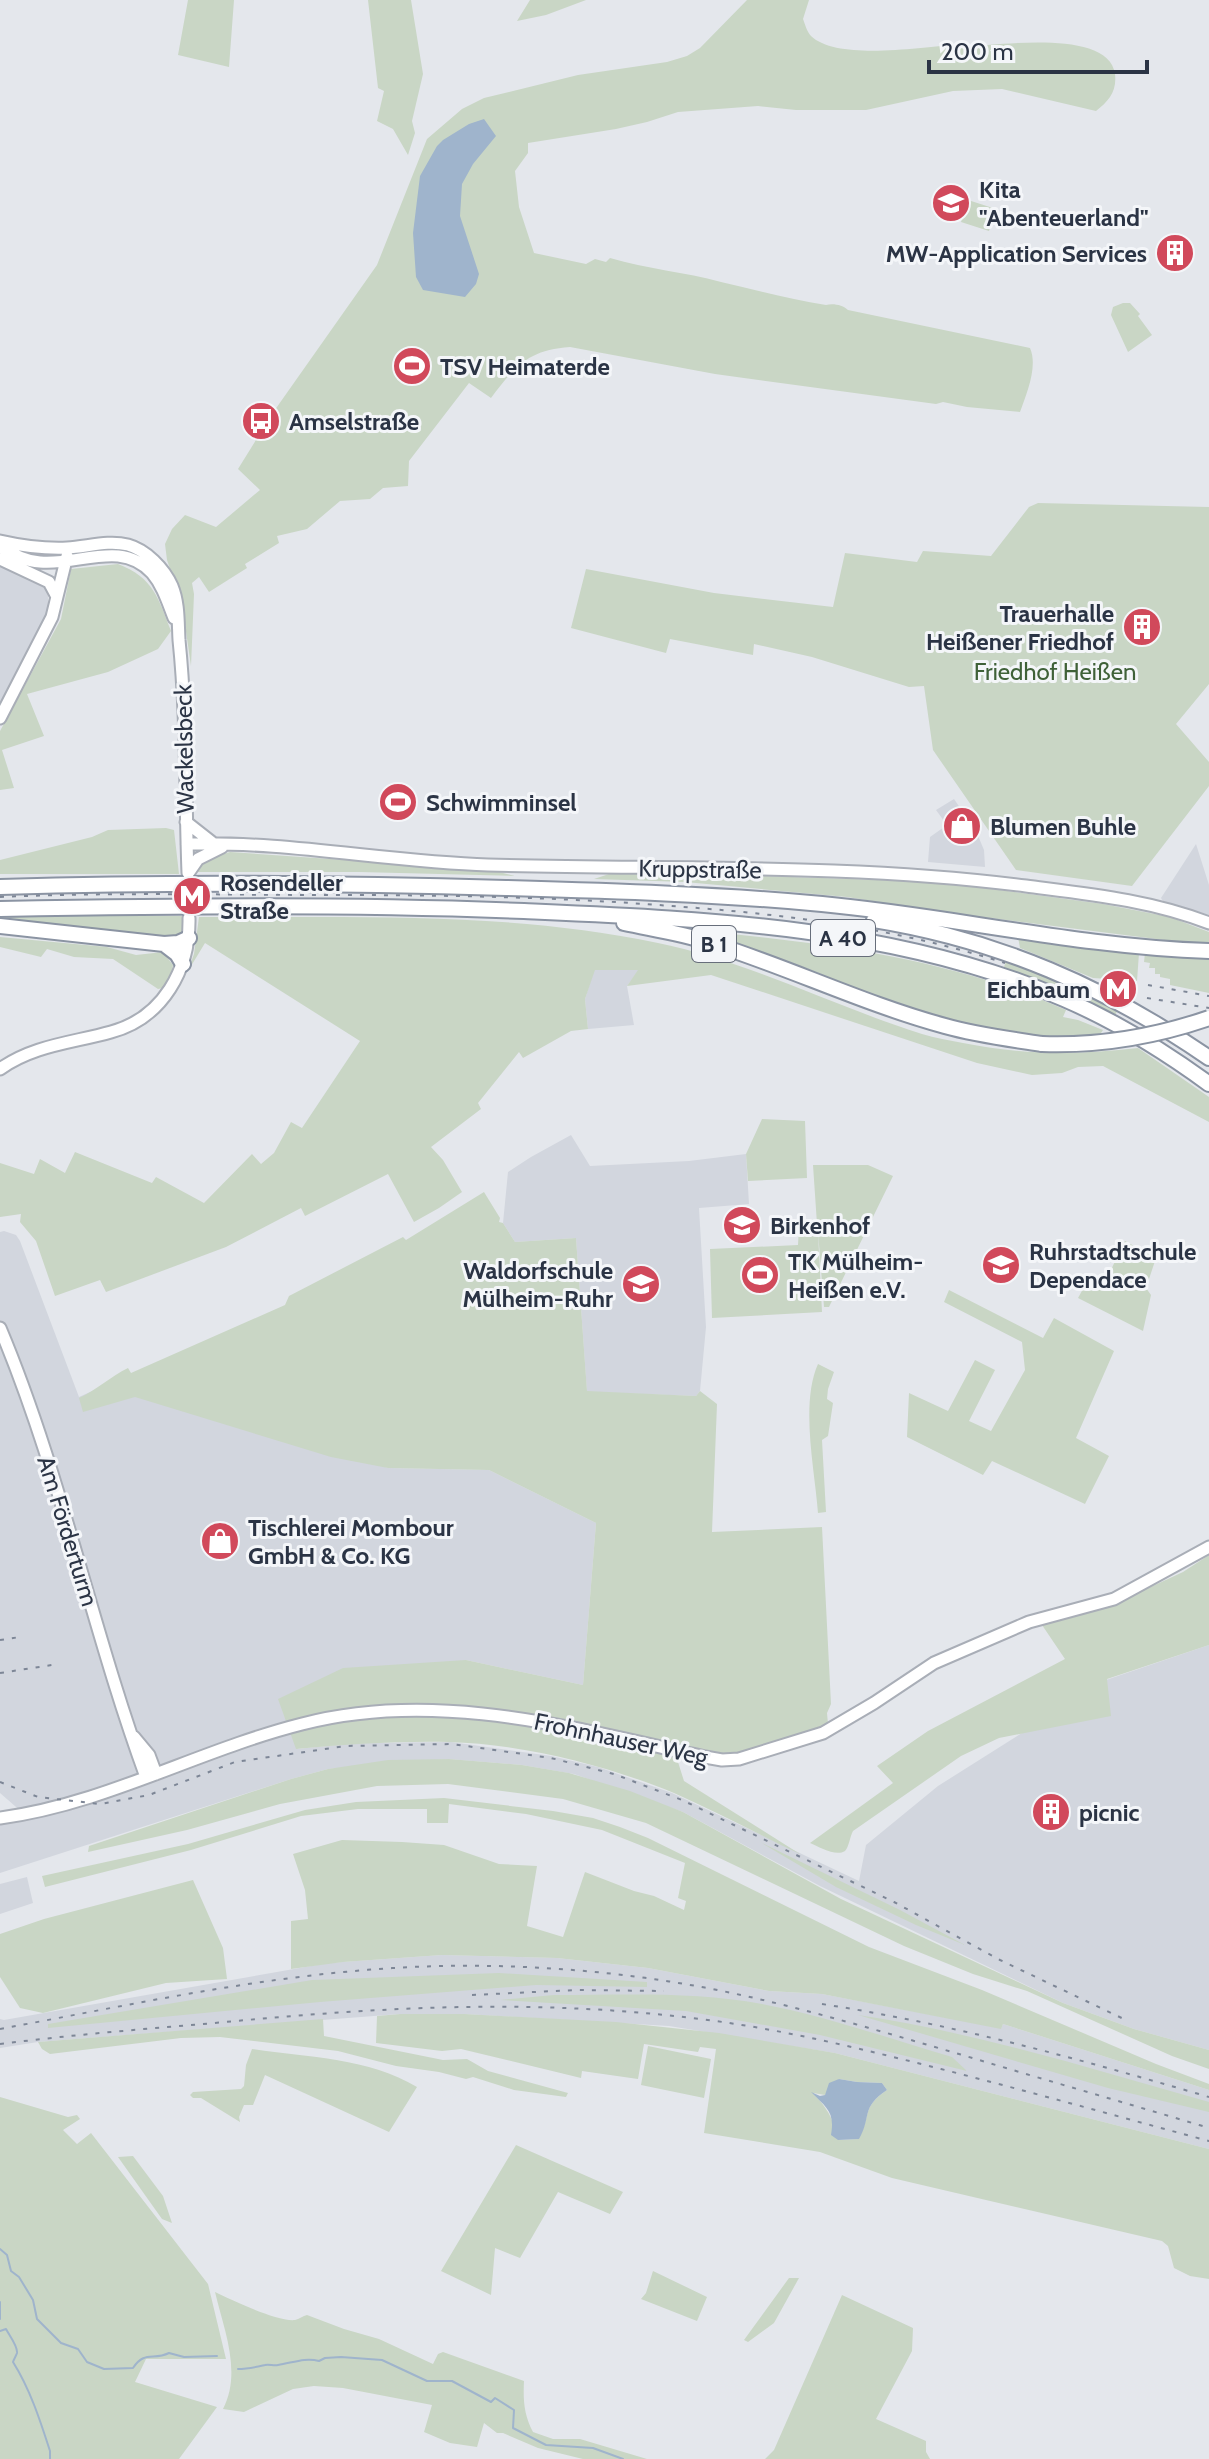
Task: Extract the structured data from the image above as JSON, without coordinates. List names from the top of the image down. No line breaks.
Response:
{"streets":{"highway":["A 40","B 1"],"street":["Wackelsbeck","Kruppstraße","Am Förderturm","Frohnhauser Weg"]},"crossings":[["Wackelsbeck","Kruppstraße"],["A 40","B 1"],["Am Förderturm","Frohnhauser Weg"]],"parks":["Friedhof Heißen"],"places":{"school or university":["Kita \"Abenteuerland\"","Birkenhof","Ruhrstadtschule Dependace","Waldorfschule Mülheim-Ruhr"],"building":["MW-Application Services","Trauerhalle Heißener Friedhof","picnic"],"sports":["TSV Heimaterde","Schwimminsel","TK Mülheim- Heißen e.V."],"bus stop":["Amselstraße"],"shop":["Blumen Buhle","Tischlerei Mombour GmbH & Co. KG"],"metro station":["Rosendeller Straße","Eichbaum"]},"scale_bar":"200 m"}
